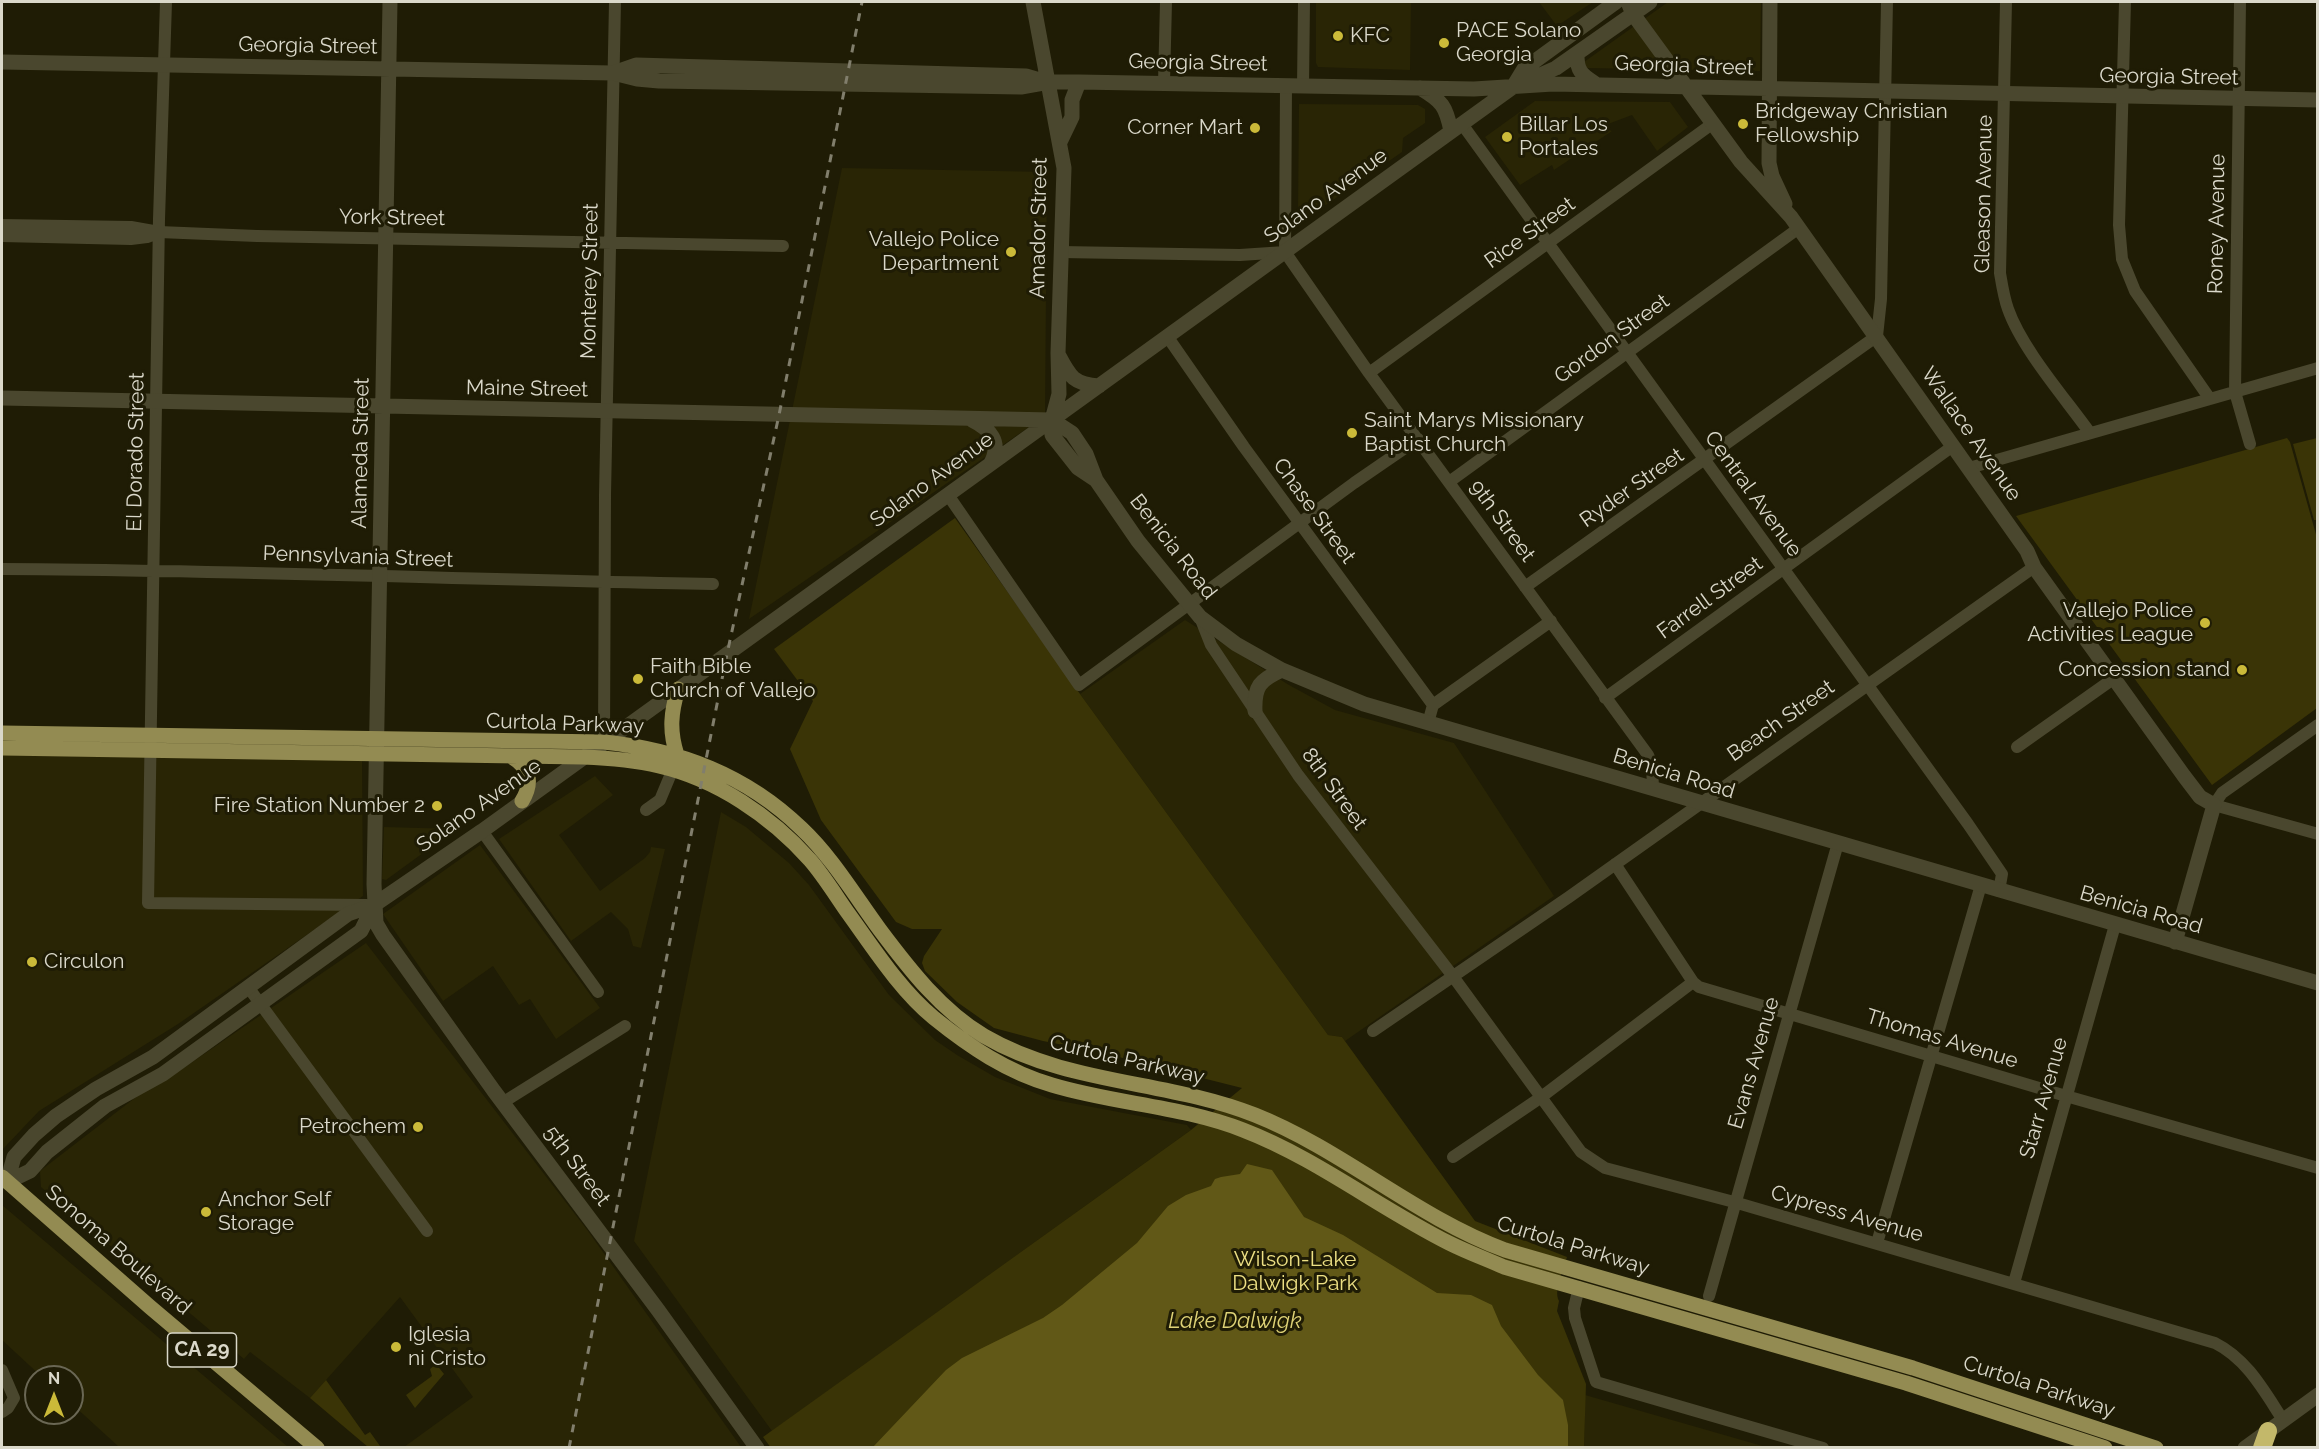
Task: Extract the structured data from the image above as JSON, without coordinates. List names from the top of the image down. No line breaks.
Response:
{"streets":{"main road":["Georgia Street","Solano Avenue","Amador Street","Maine Street","Wallace Avenue","Alameda Street","Benicia Road","Curtola Parkway","5th Street","Sonoma Boulevard","CA 29"],"street":["Gleason Avenue","York Street","Roney Avenue","Rice Street","Monterey Street","Gordon Street","El Dorado Street","Ryder Street","Central Avenue","Chase Street","9th Street","Pennsylvania Street","Farrell Street","Beach Street","8th Street","Thomas Avenue","Evans Avenue","Starr Avenue","Cypress Avenue"]},"crossings":[["Georgia Street","Gleason Avenue"],["Georgia Street","Solano Avenue"],["Georgia Street","Roney Avenue"],["Georgia Street","Amador Street"],["Georgia Street","Monterey Street"],["Georgia Street","Wallace Avenue"],["Georgia Street","El Dorado Street"],["Georgia Street","Alameda Street"],["Solano Avenue","Amador Street"],["Solano Avenue","Monterey Street"],["Solano Avenue","Maine Street"],["Solano Avenue","Wallace Avenue"],["Solano Avenue","El Dorado Street"],["Solano Avenue","Alameda Street"],["Solano Avenue","Central Avenue"],["Solano Avenue","Chase Street"],["Solano Avenue","9th Street"],["Solano Avenue","Benicia Road"],["Solano Avenue","Curtola Parkway"],["Solano Avenue","5th Street"],["Solano Avenue","Sonoma Boulevard"],["York Street","Monterey Street"],["York Street","El Dorado Street"],["York Street","Alameda Street"],["Amador Street","Maine Street"],["Amador Street","Benicia Road"],["Rice Street","Wallace Avenue"],["Rice Street","Central Avenue"],["Rice Street","9th Street"],["Monterey Street","Maine Street"],["Monterey Street","Pennsylvania Street"],["Monterey Street","Curtola Parkway"],["Gordon Street","Wallace Avenue"],["Gordon Street","Central Avenue"],["Gordon Street","9th Street"],["Maine Street","El Dorado Street"],["Maine Street","Alameda Street"],["Maine Street","Benicia Road"],["Wallace Avenue","Ryder Street"],["Wallace Avenue","Farrell Street"],["Wallace Avenue","Beach Street"],["El Dorado Street","Alameda Street"],["El Dorado Street","Pennsylvania Street"],["El Dorado Street","Curtola Parkway"],["El Dorado Street","5th Street"],["Alameda Street","Pennsylvania Street"],["Alameda Street","Curtola Parkway"],["Alameda Street","5th Street"],["Ryder Street","Central Avenue"],["Ryder Street","9th Street"],["Central Avenue","Benicia Road"],["Central Avenue","Farrell Street"],["Central Avenue","Beach Street"],["9th Street","Benicia Road"],["9th Street","Farrell Street"],["Benicia Road","Beach Street"],["Benicia Road","8th Street"],["Benicia Road","Evans Avenue"],["Benicia Road","Starr Avenue"],["Beach Street","8th Street"],["Beach Street","Cypress Avenue"],["8th Street","Cypress Avenue"],["Thomas Avenue","Evans Avenue"],["Thomas Avenue","Starr Avenue"],["Evans Avenue","Cypress Avenue"],["Starr Avenue","Cypress Avenue"]],"water":["Lake Dalwigk"],"parks":["Wilson-Lake Dalwigk Park"],"places":["KFC","PACE Solano Georgia","Bridgeway Christian Fellowship","Corner Mart","Billar Los Portales","Vallejo Police Department","Saint Marys Missionary Baptist Church","Vallejo Police Activities League","Concession stand","Faith Bible Church of Vallejo","Fire Station Number 2","Circulon","Petrochem","Anchor Self Storage","Iglesia ni Cristo"],"north":"top"}
